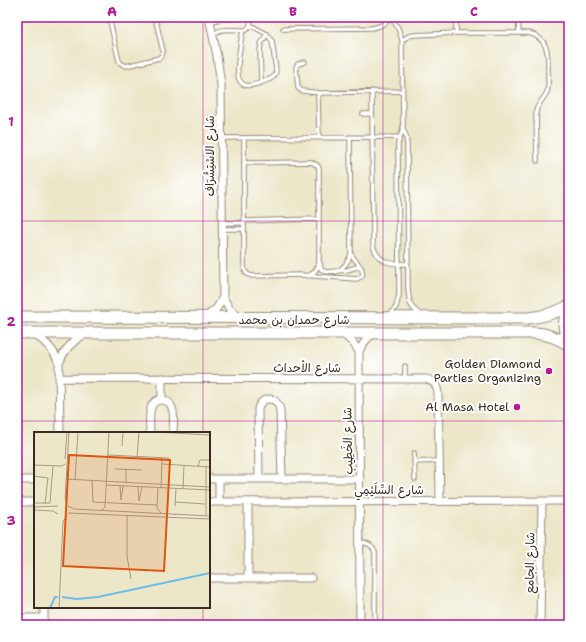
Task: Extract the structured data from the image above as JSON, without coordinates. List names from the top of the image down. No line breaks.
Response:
{"streets":{"main road":["شارع حمدان بن محمد"],"street":["شارع الاسْتِشْرَاف","شارع الأحداث","شارع الخَطِيب","شارع السِّلَيْمِي","شارع الجامع"]},"crossings":[["شارع الأحداث","شارع الخَطِيب"],["شارع الأحداث","شارع السِّلَيْمِي"],["شارع الخَطِيب","شارع السِّلَيْمِي"],["شارع السِّلَيْمِي","شارع الجامع"]],"places":["Golden Diamond Parties Organizing","Al Masa Hotel"],"grid":{"columns":["A","B","C"],"rows":["1","2","3"]}}
